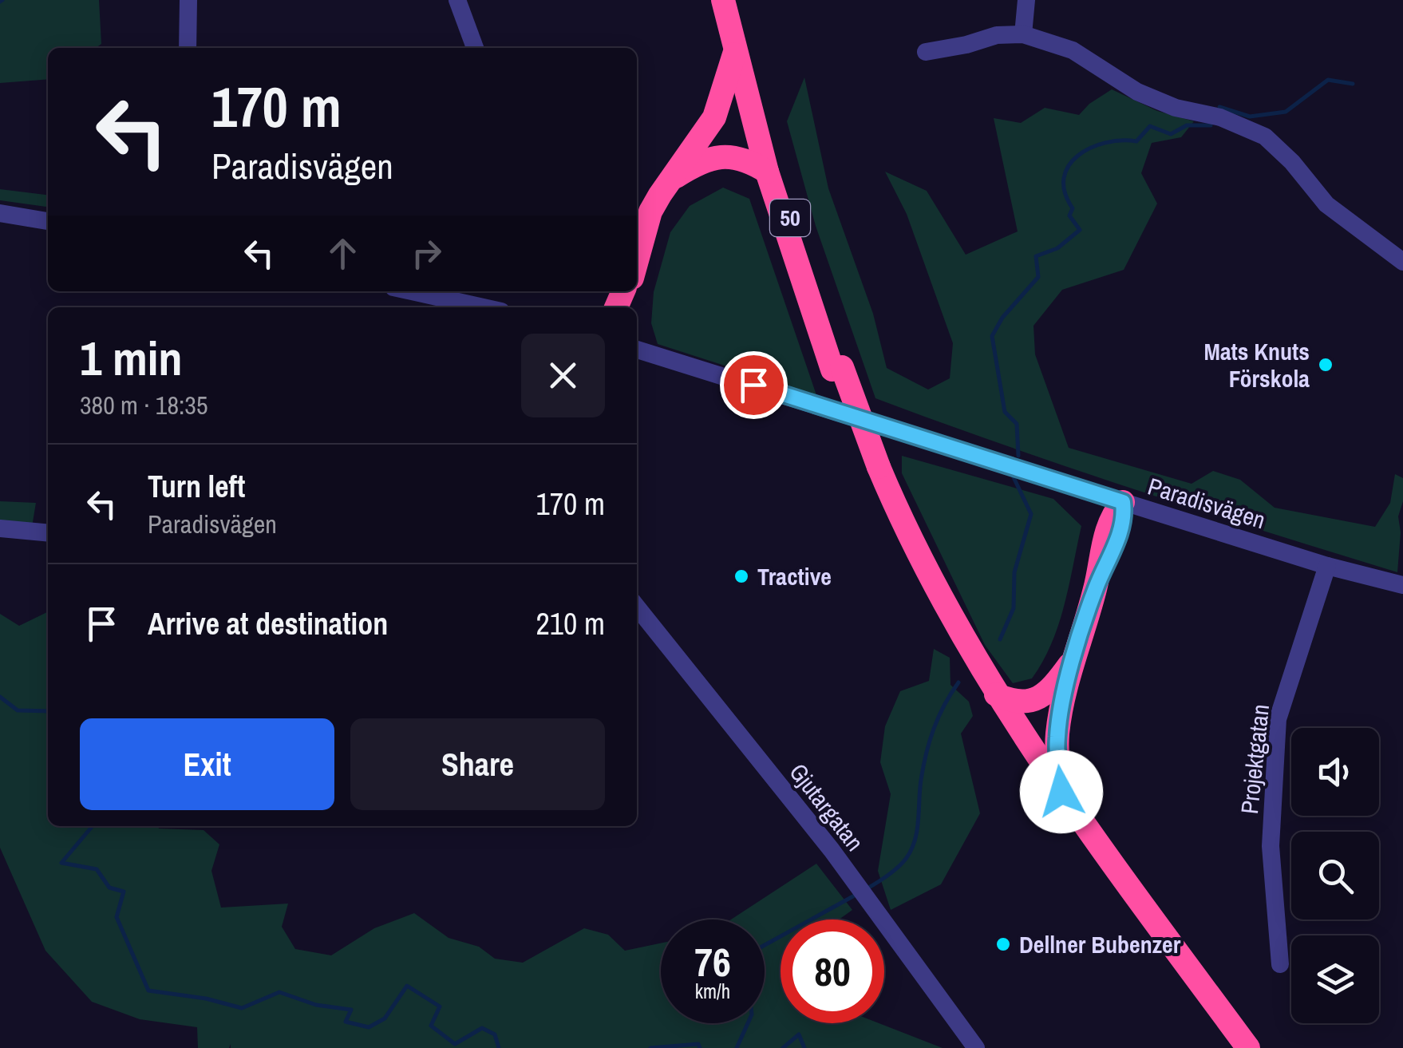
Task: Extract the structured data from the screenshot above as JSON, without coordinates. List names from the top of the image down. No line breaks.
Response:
{"streets":{"highway":["50"],"street":["Paradisvägen","Projektgatan","Gjutargatan"]},"crossings":[["Paradisvägen","Projektgatan"]],"places":["Mats Knuts Förskola","Tractive","Dellner Bubenzer"],"page":{"turn":["170 m","Paradisvägen"],"heading":["1 min","380 m · 18:35"],"list":[{"name":"Turn left","note":"Paradisvägen","value":"170 m"},{"name":"Arrive at destination","value":"210 m"}],"buttons":["Exit","Share"],"speed":"76 km/h","limit":"80"}}
